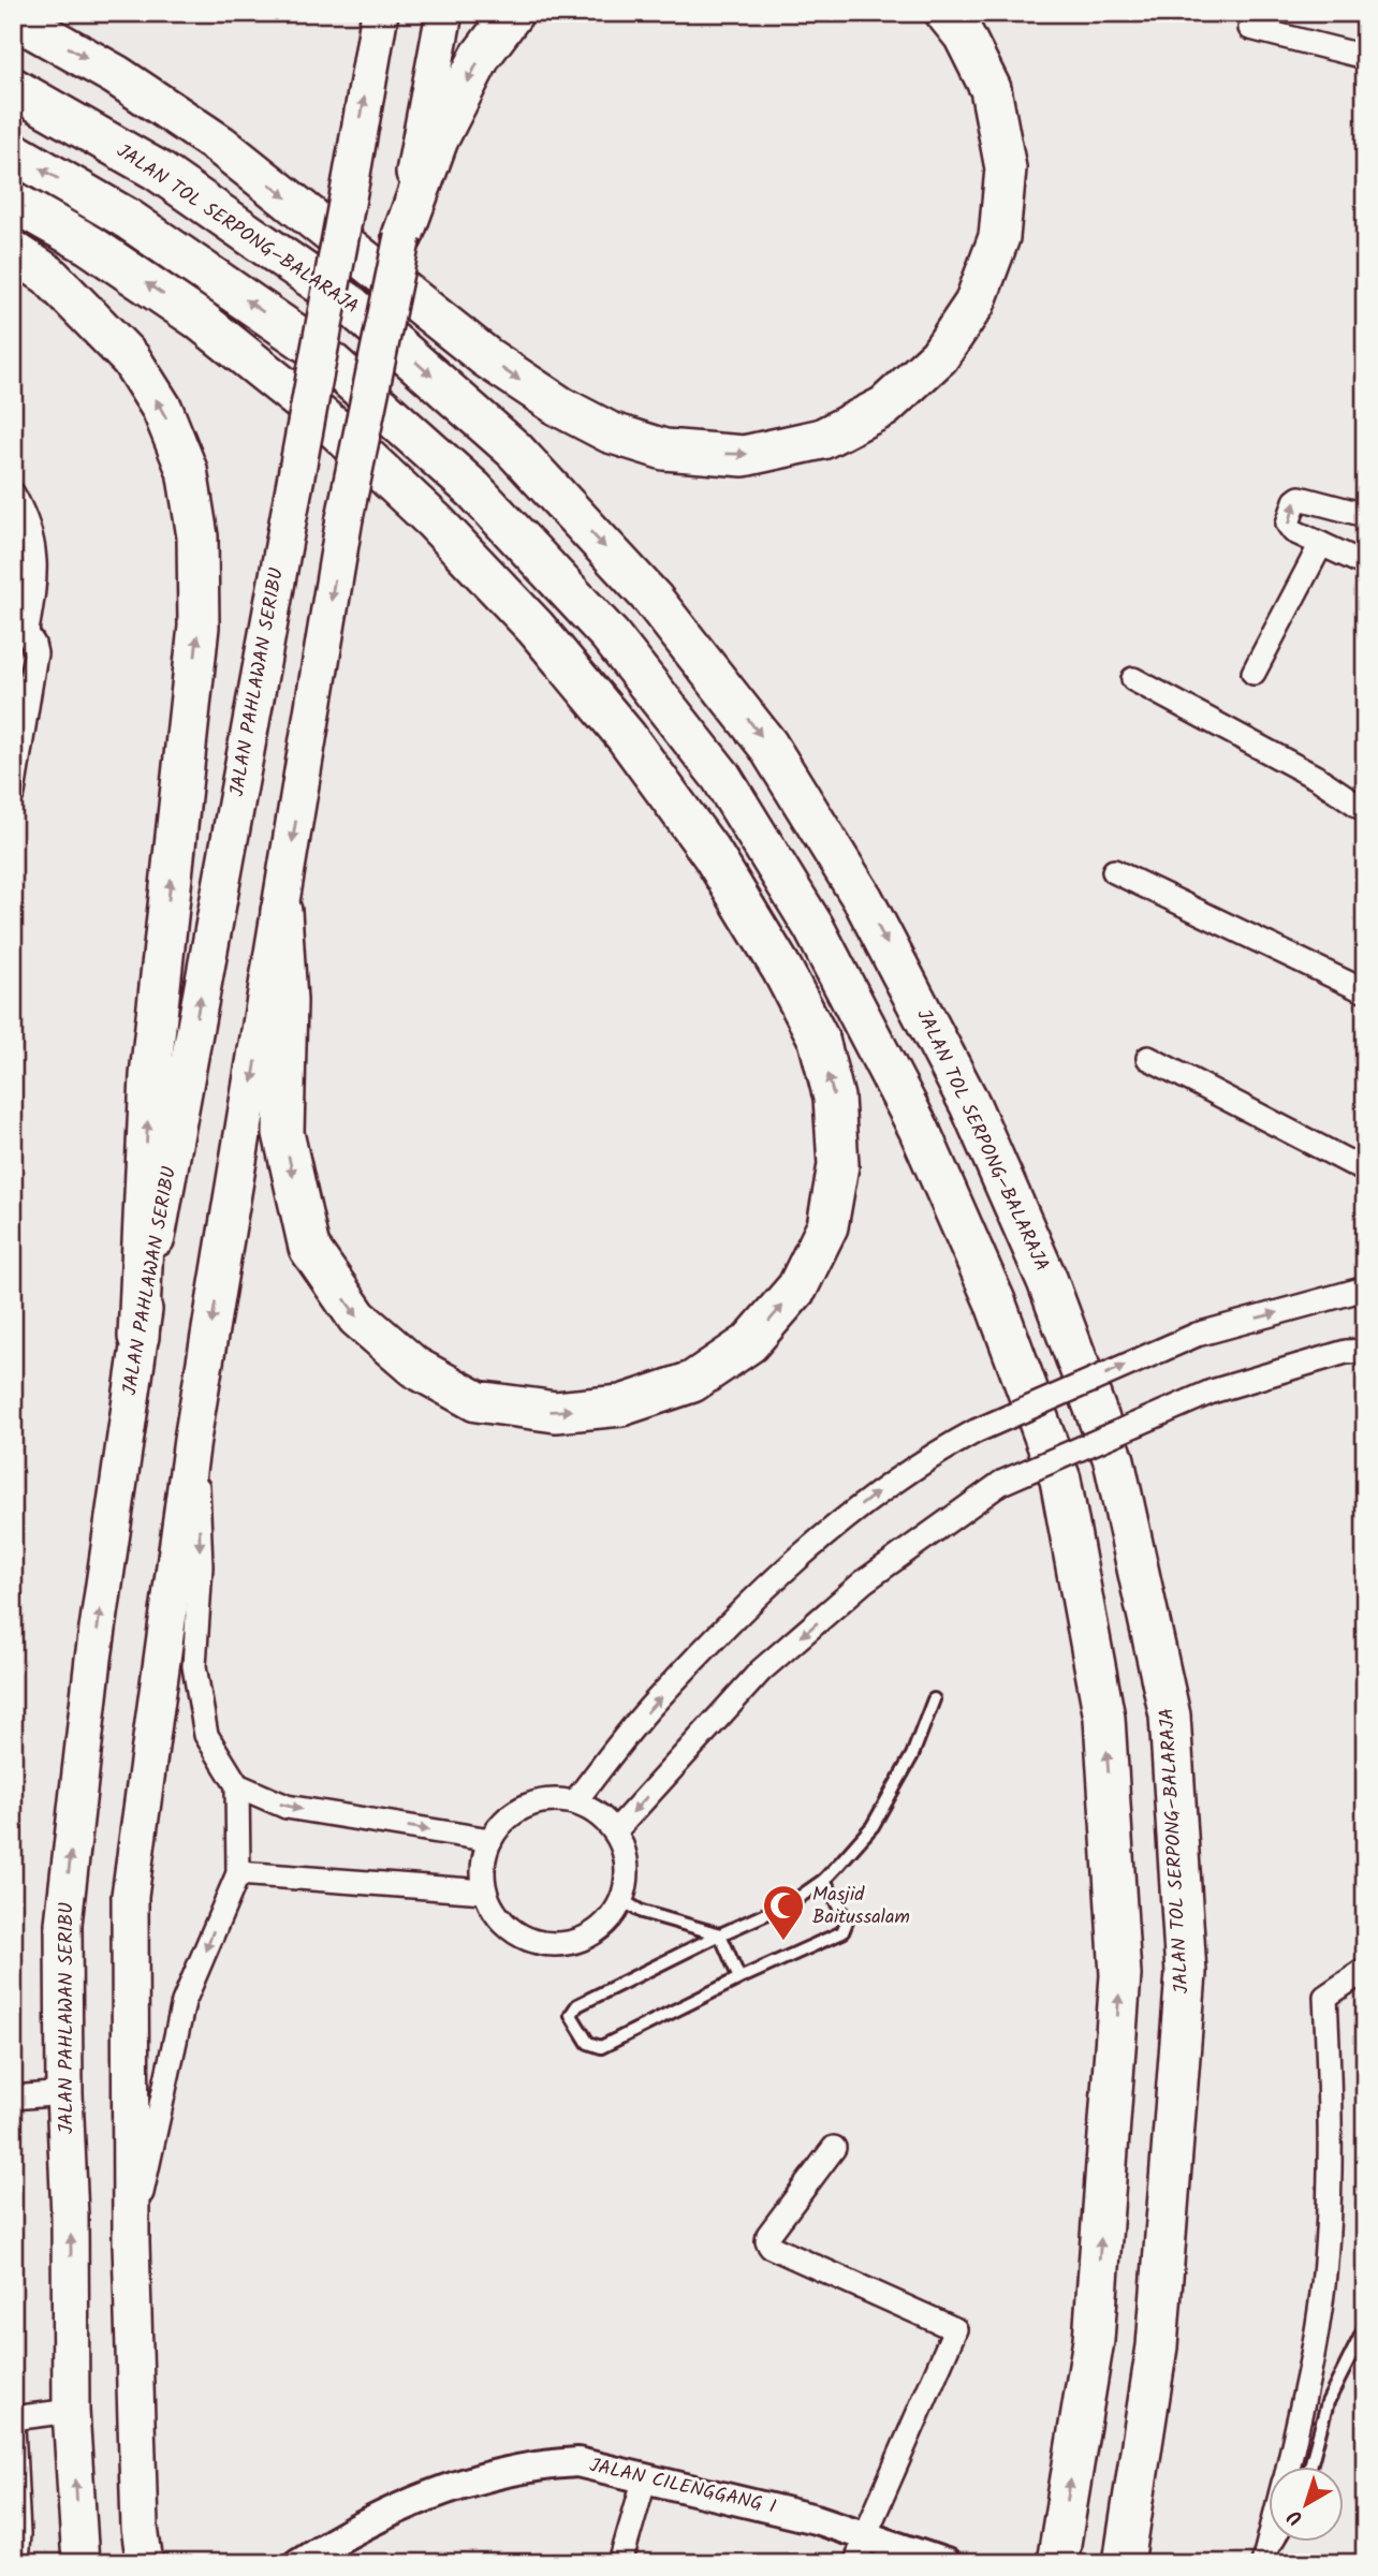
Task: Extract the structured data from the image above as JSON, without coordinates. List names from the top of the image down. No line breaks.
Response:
{"streets":{"highway":["JALAN TOL SERPONG–BALARAJA"],"main road":["JALAN PAHLAWAN SERIBU"],"street":["JALAN CILENGGANG I"]},"places":{"mosque":["Masjid Baitussalam"]},"north":"bottom left"}
